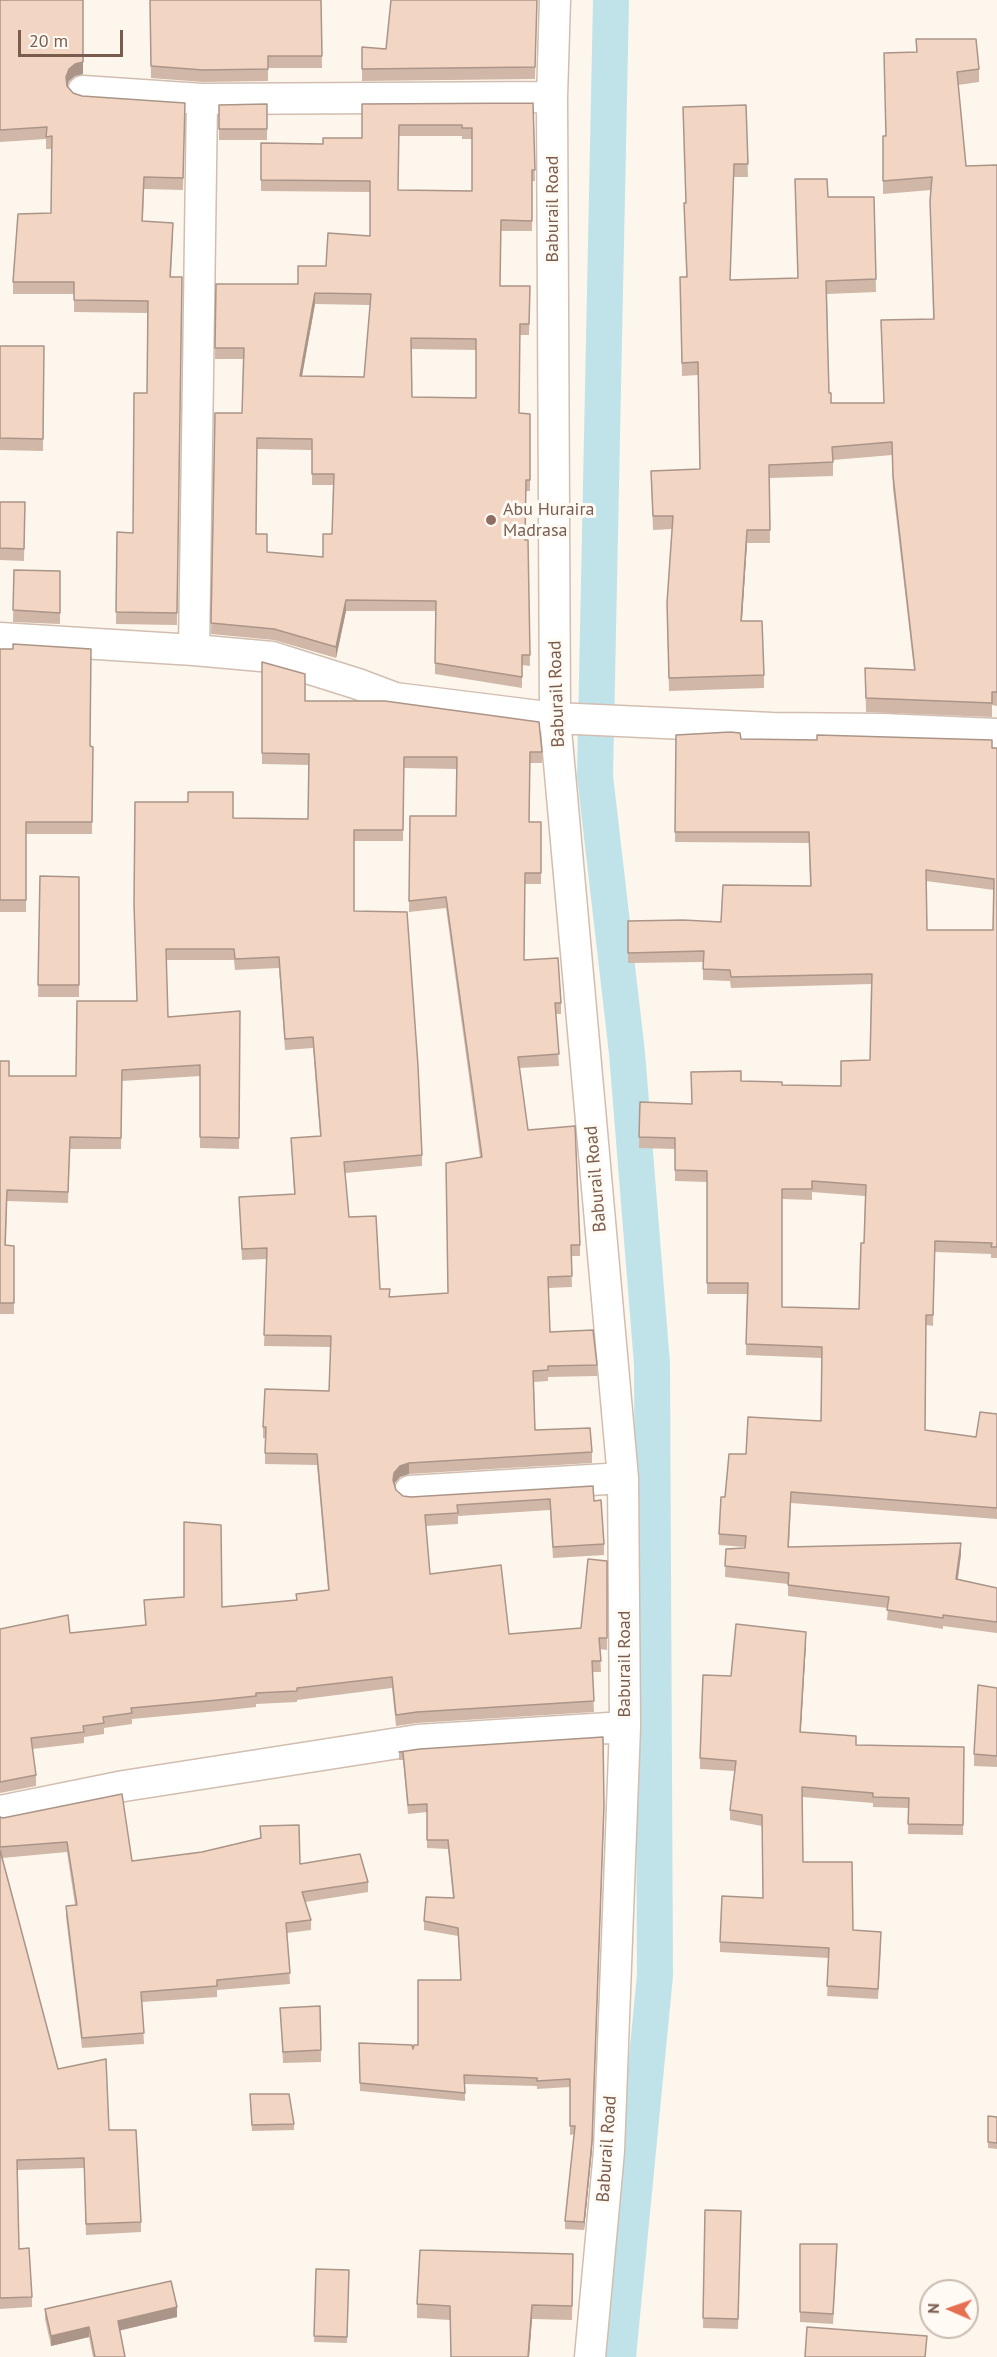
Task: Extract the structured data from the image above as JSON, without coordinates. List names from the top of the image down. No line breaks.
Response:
{"streets":{"street":["Baburail Road"]},"places":["Abu Huraira Madrasa"],"scale_bar":"20 m","north":"left"}
